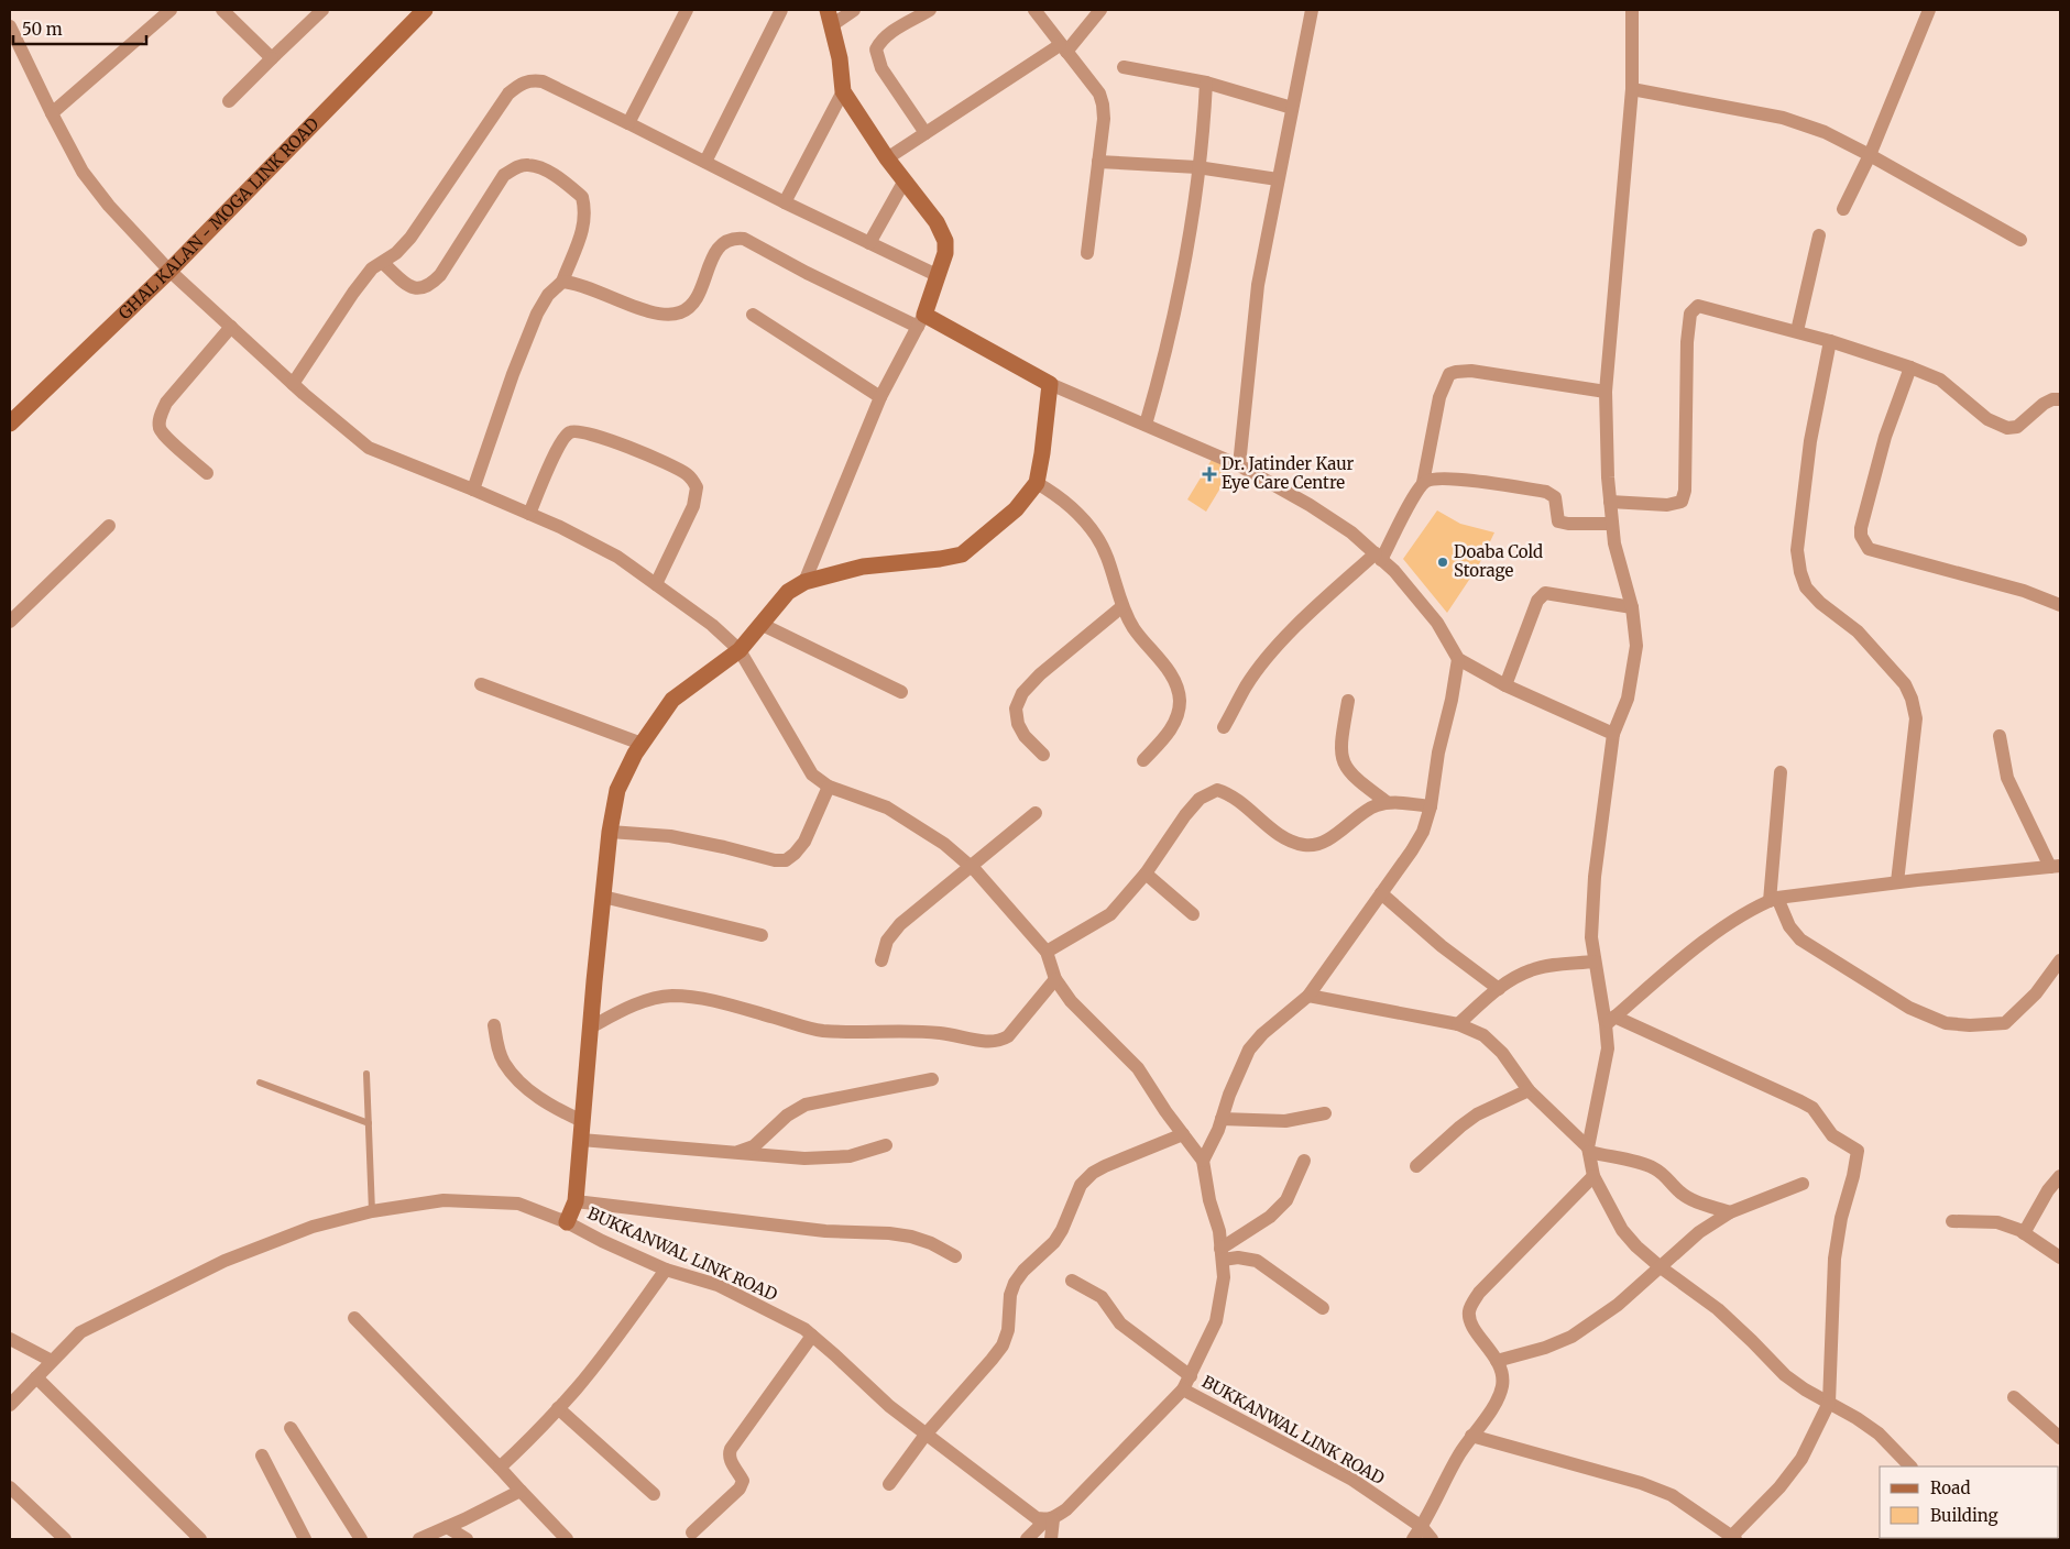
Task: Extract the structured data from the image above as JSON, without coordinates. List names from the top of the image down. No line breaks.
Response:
{"streets":{"street":["GHAL KALAN - MOGA LINK ROAD","BUKKANWAL LINK ROAD"]},"places":{"health":["Dr. Jatinder Kaur Eye Care Centre"],"other":["Doaba Cold Storage"]},"legend":["Road","Building"],"scale_bar":"50 m"}
